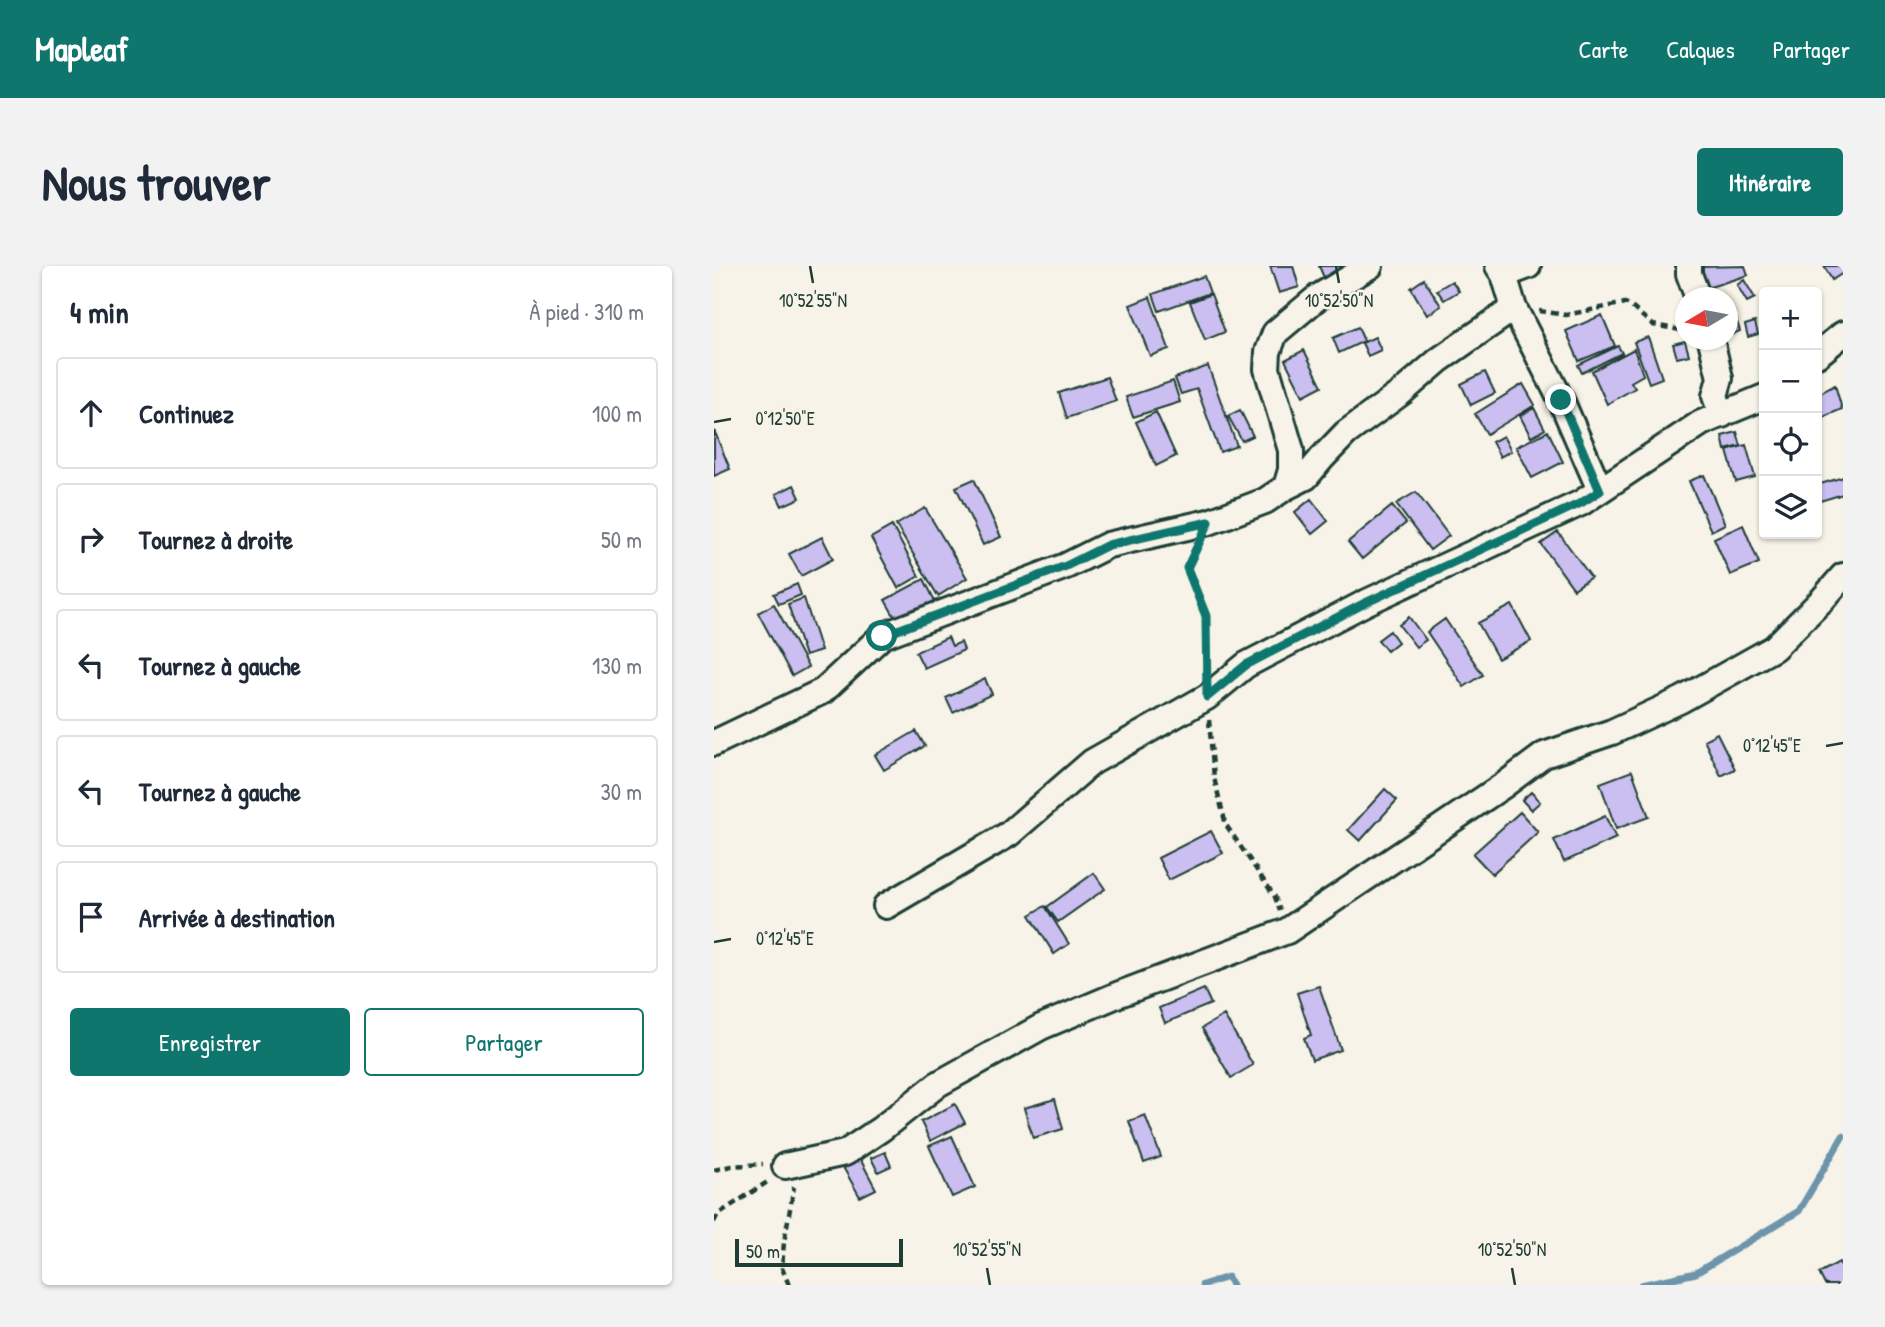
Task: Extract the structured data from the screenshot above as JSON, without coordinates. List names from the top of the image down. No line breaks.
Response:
{"scale_bar":"50 m","north":"left","page":{"header":"Mapleaf","nav":["Carte","Calques","Partager"],"buttons":["Itinéraire",["Enregistrer","Partager"]],"title":"Nous trouver","heading":["4 min","À pied · 310 m"],"map_buttons":["+","−"],"list":[["Continuez","100 m"],["Tournez à droite","50 m"],["Tournez à gauche","130 m"],["Tournez à gauche","30 m"],"Arrivée à destination"],"scale":"50 m"},"coordinates":["10°52'55\"N","10°52'50\"N","0°12'50\"E","0°12'45\"E"]}
